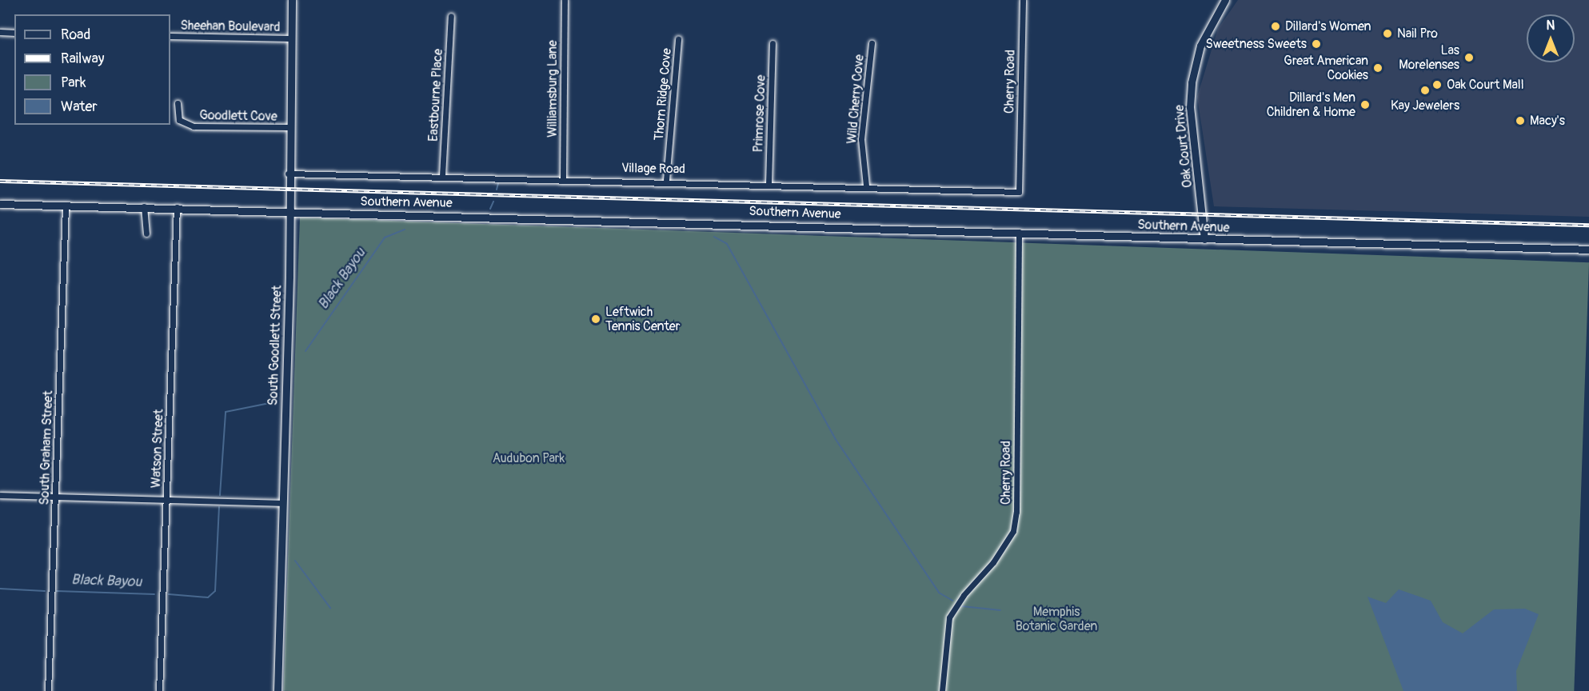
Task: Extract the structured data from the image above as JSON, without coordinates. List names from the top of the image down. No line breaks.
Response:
{"streets":{"street":["Sheehan Boulevard","Cherry Road","Williamsburg Lane","Thorn Ridge Cove","Eastbourne Place","Wild Cherry Cove","Primrose Cove","Goodlett Cove","Oak Court Drive","Village Road","Southern Avenue","South Goodlett Street","South Graham Street","Watson Street"]},"crossings":[["Sheehan Boulevard","South Goodlett Street"],["Cherry Road","Village Road"],["Cherry Road","Southern Avenue"],["Williamsburg Lane","Village Road"],["Thorn Ridge Cove","Village Road"],["Eastbourne Place","Village Road"],["Wild Cherry Cove","Village Road"],["Primrose Cove","Village Road"],["Goodlett Cove","South Goodlett Street"],["Oak Court Drive","Southern Avenue"],["Village Road","South Goodlett Street"],["Southern Avenue","South Goodlett Street"],["Southern Avenue","South Graham Street"],["Southern Avenue","Watson Street"]],"water":["Black Bayou"],"parks":["Audubon Park","Memphis Botanic Garden"],"places":["Dillard's Women","Nail Pro","Sweetness Sweets","Las Morelenses","Great American Cookies","Oak Court Mall","Kay Jewelers","Dillard's Men Children & Home","Macy's","Leftwich Tennis Center"],"legend":["Road","Railway","Park","Water"],"north":"top"}
